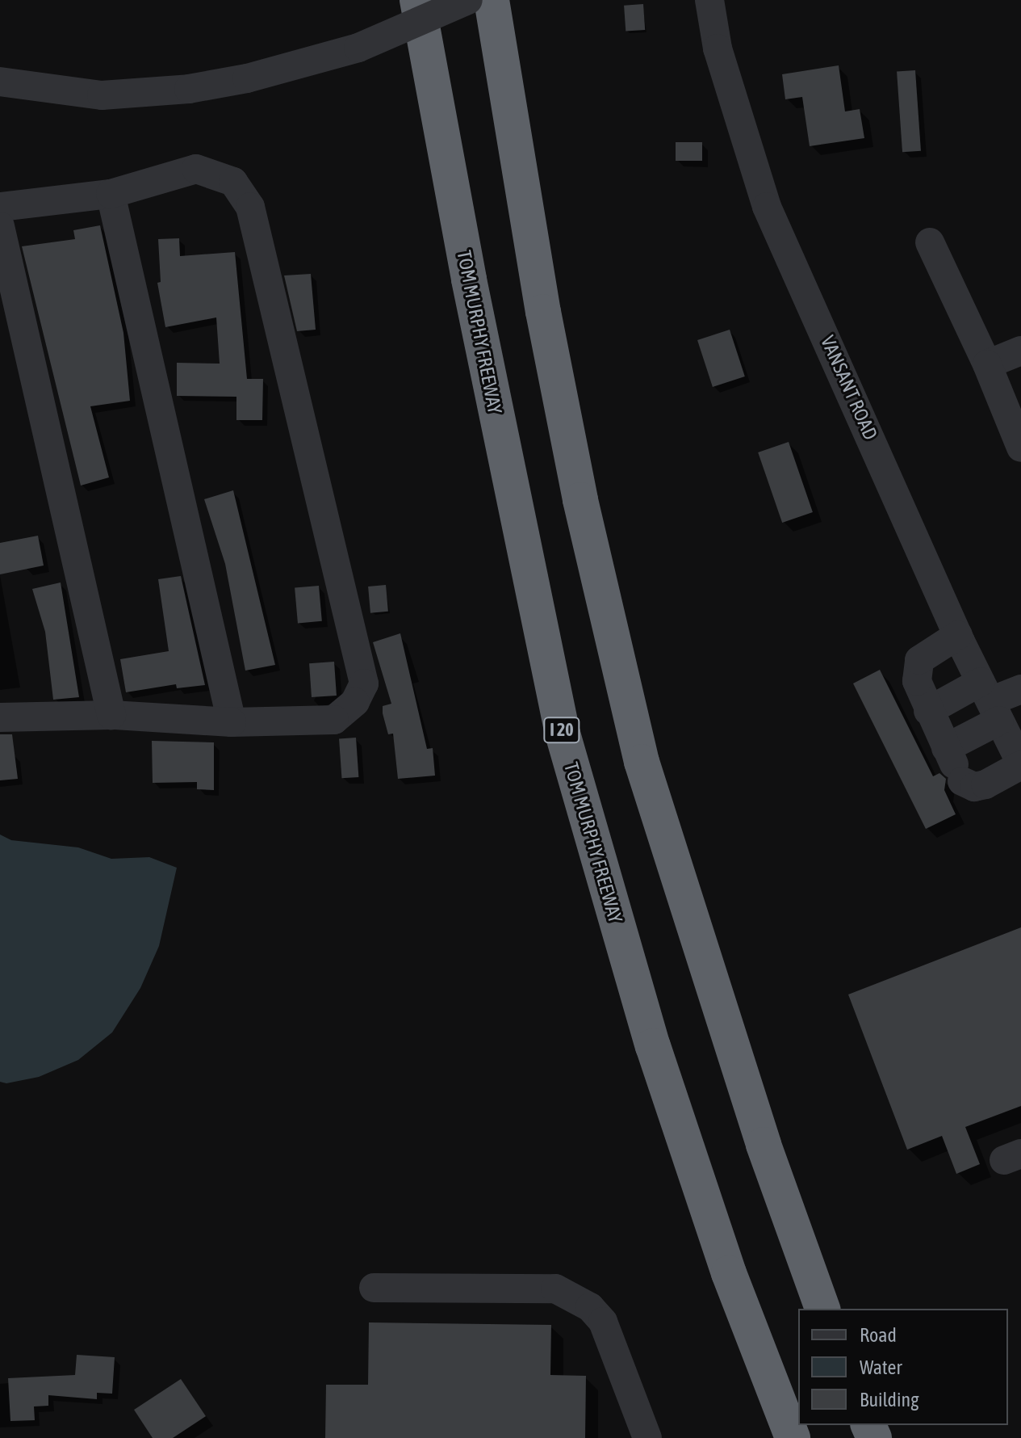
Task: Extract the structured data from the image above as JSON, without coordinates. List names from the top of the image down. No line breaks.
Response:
{"streets":{"highway":["TOM MURPHY FREEWAY","I 20"],"street":["VANSANT ROAD"]},"legend":["Road","Water","Building"]}
